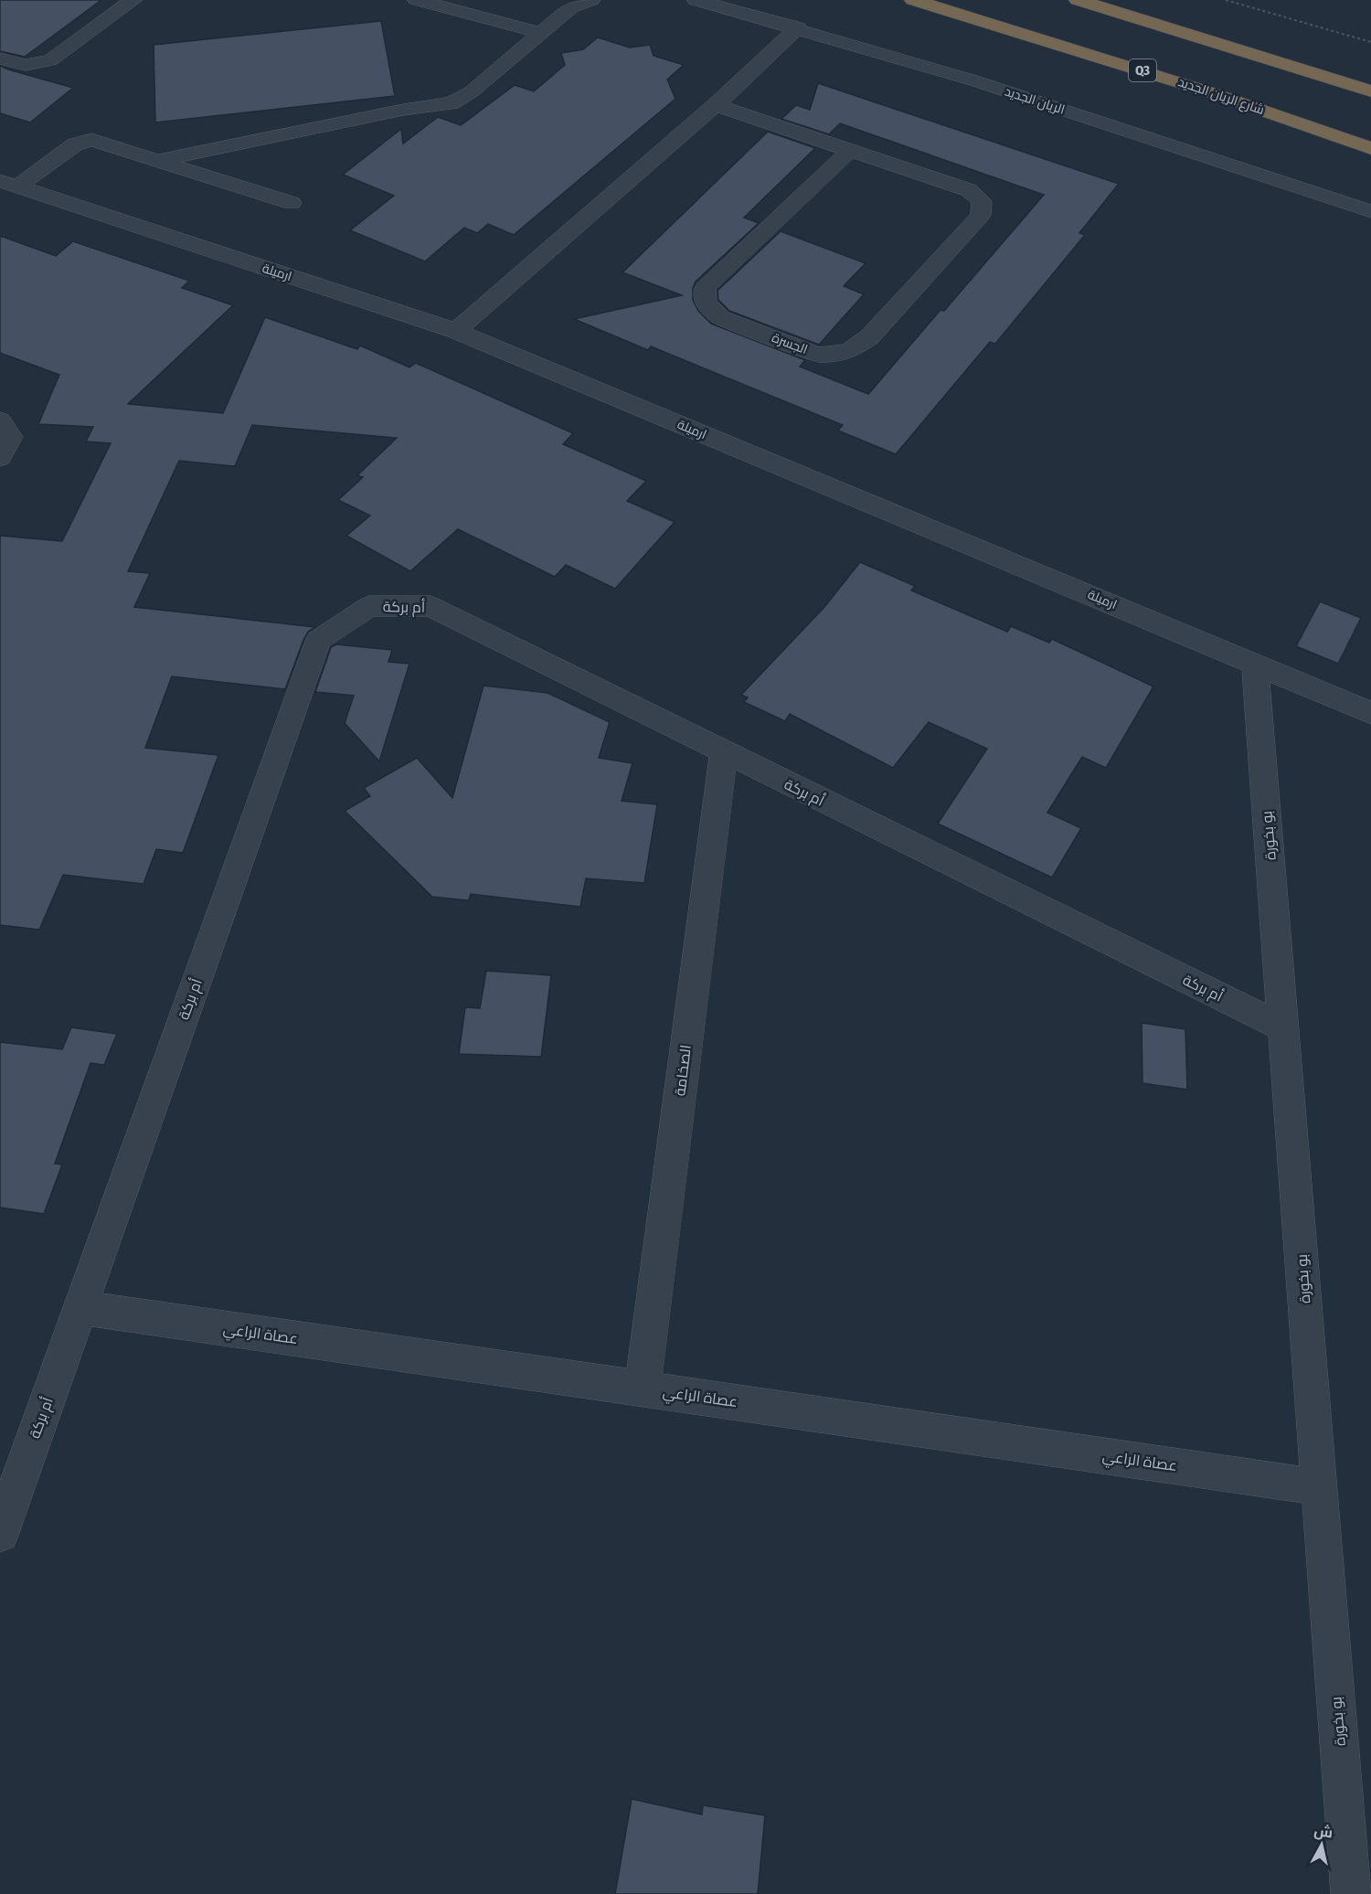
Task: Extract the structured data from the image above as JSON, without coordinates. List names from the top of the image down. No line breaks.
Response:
{"streets":{"highway":["Q3","شارع الريان الجديد"],"street":["الريان الجديد","ارميلة","الجسرة","أم بركة","بو بخورة","الصخامة","عصاة الراعي"]},"crossings":[["ارميلة","بو بخورة"],["أم بركة","بو بخورة"],["أم بركة","الصخامة"],["أم بركة","عصاة الراعي"],["بو بخورة","عصاة الراعي"],["الصخامة","عصاة الراعي"]],"north":"top"}
